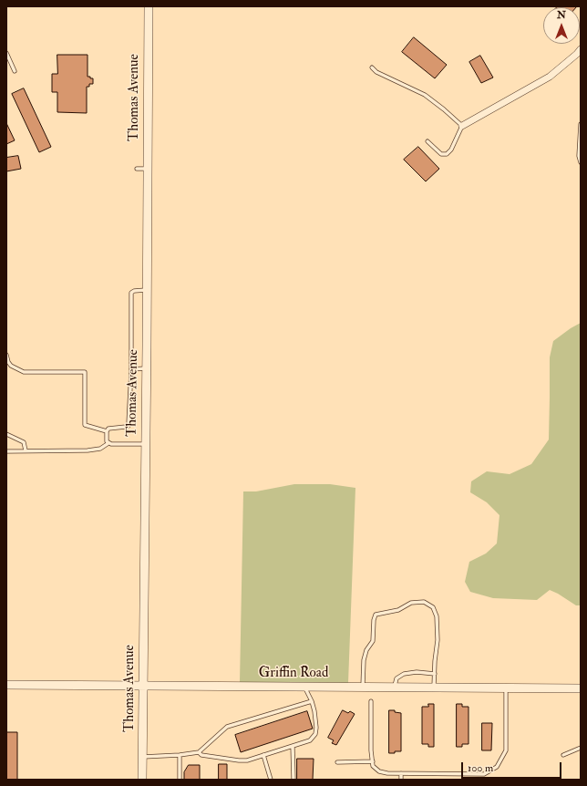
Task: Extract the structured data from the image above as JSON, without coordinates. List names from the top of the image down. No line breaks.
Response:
{"streets":{"street":["Thomas Avenue","Griffin Road"]},"crossings":[["Thomas Avenue","Griffin Road"]],"scale_bar":"100 m","north":"top"}
